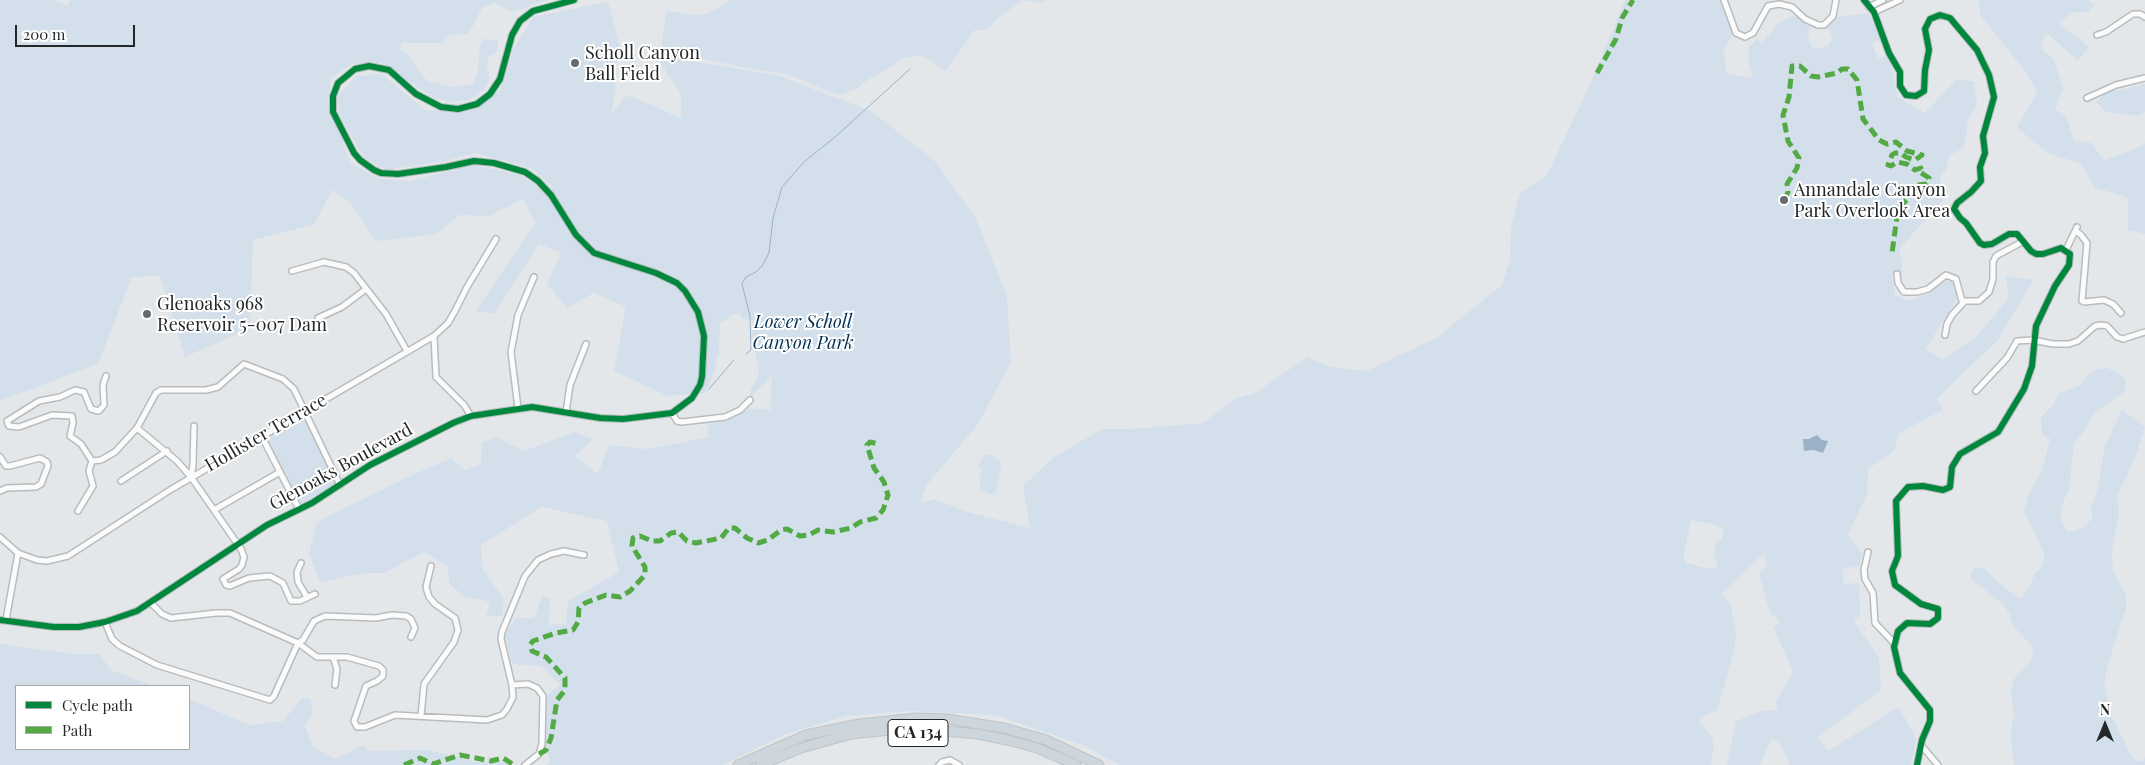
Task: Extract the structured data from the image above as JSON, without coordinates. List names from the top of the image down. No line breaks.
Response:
{"streets":{"highway":["CA 134"],"street":["Hollister Terrace","Glenoaks Boulevard"]},"parks":["Lower Scholl Canyon Park"],"places":["Scholl Canyon Ball Field","Annandale Canyon Park Overlook Area","Glenoaks 968 Reservoir 5-007 Dam"],"legend":["Cycle path","Path"],"scale_bar":"200 m","north":"top"}
